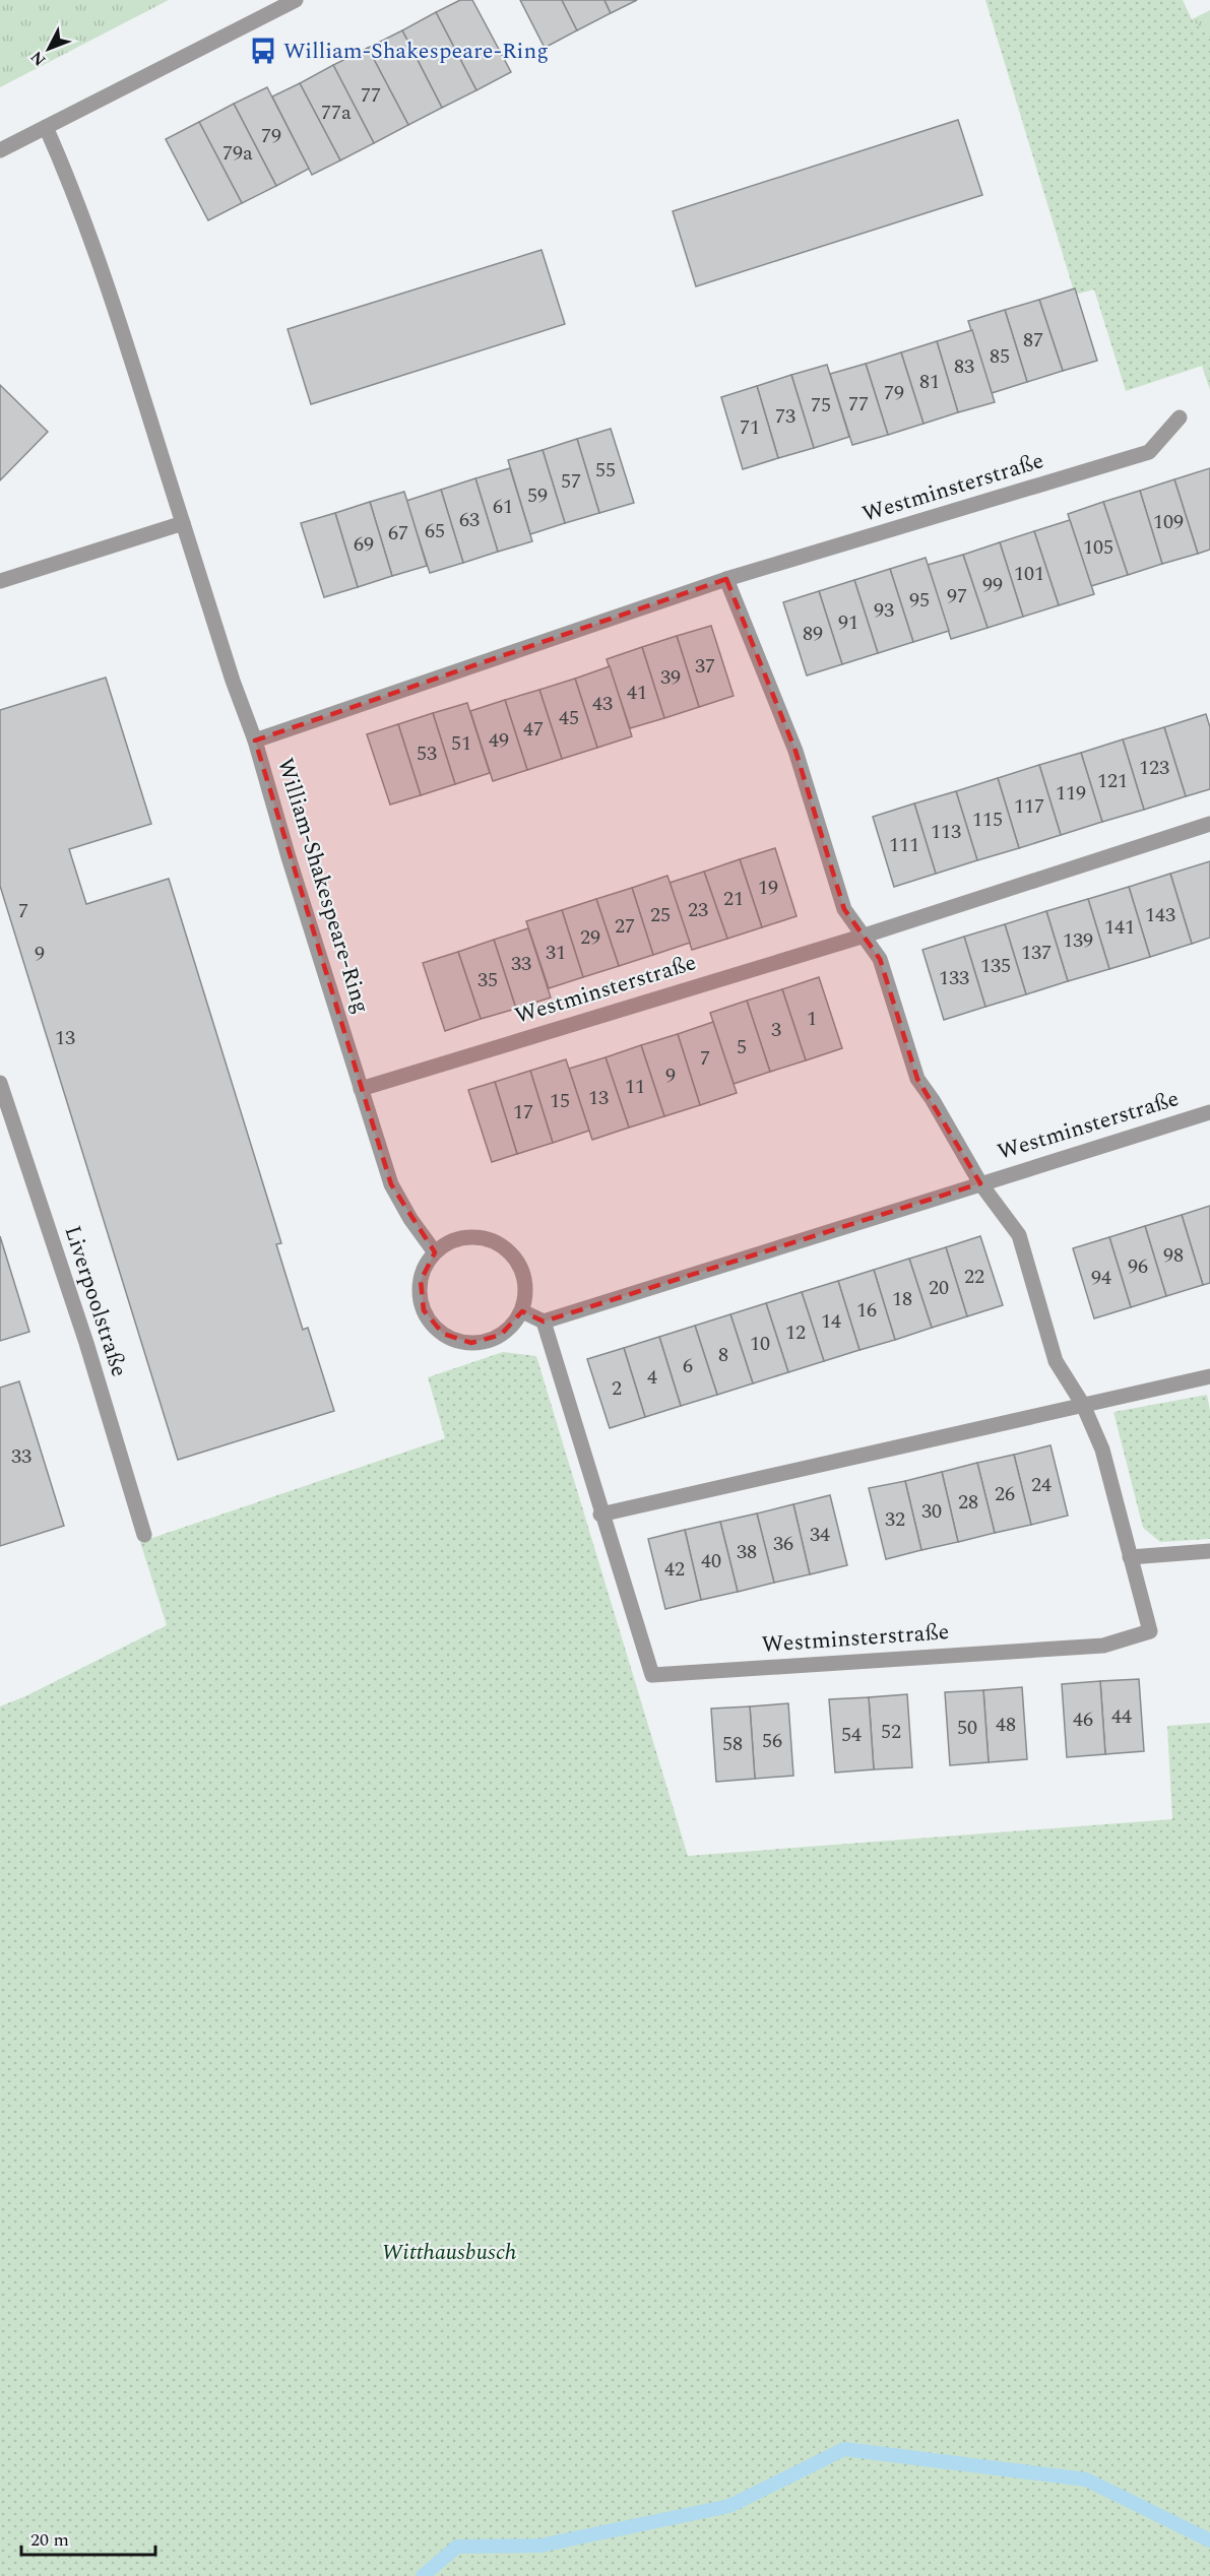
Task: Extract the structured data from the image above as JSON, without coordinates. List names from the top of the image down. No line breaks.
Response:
{"streets":{"street":["Westminsterstraße","William-Shakespeare-Ring","Liverpoolstraße"]},"crossings":[["Westminsterstraße","William-Shakespeare-Ring"]],"parks":["Witthausbusch"],"places":{"bus stop":["William-Shakespeare-Ring"]},"house_numbers":["77","77a","79","79a","87","85","83","81","79","77","75","73","71","55","57","59","61","63","109","65","67","69","105","101","99","97","95","93","91","89","37","39","41","43","45","47","49","51","53","123","121","119","117","115","113","111","19","21","23","7","25","143","27","141","29","139","31","137","9","33","135","133","35","1","3","13","5","7","9","11","13","15","17","98","96","22","94","20","18","16","14","12","10","8","6","4","2","33","24","26","28","30","32","34","36","38","40","42","44","46","48","50","52","54","56","58"],"scale_bar":"20 m","north":"bottom left"}
